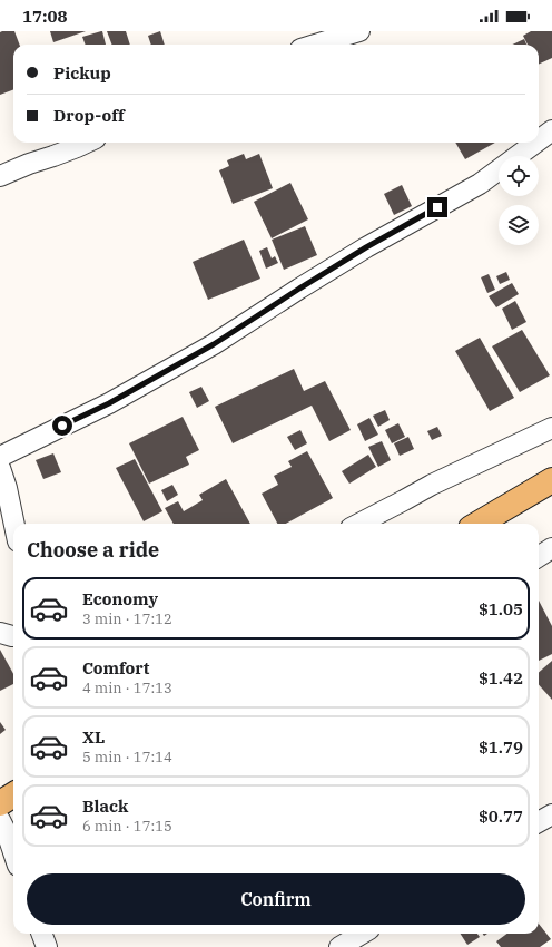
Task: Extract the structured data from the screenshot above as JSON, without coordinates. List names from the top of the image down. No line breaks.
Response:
{"page":{"status":"17:08","banner":["Pickup","Drop-off"],"heading":"Choose a ride","list":[{"name":"Economy","note":"3 min · 17:12","value":"$1.05"},{"name":"Comfort","note":"4 min · 17:13","value":"$1.42"},{"name":"XL","note":"5 min · 17:14","value":"$1.79"},{"name":"Black","note":"6 min · 17:15","value":"$0.77"}],"buttons":"Confirm"}}
